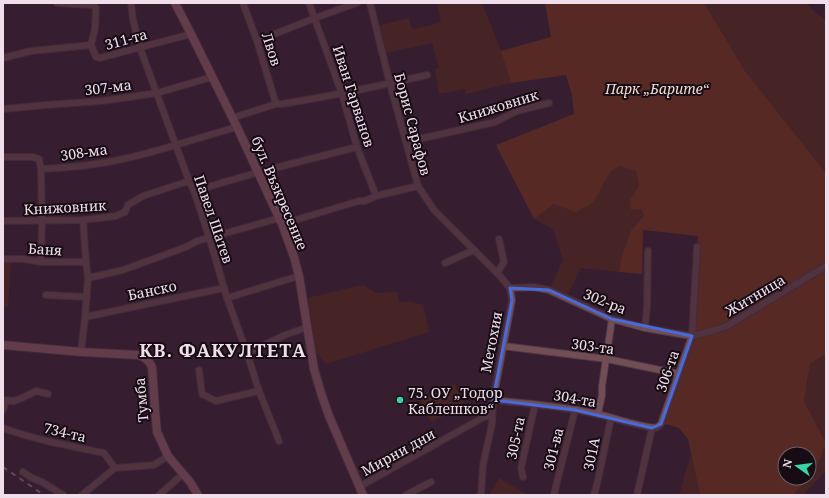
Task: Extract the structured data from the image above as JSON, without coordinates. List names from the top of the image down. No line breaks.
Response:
{"streets":{"street":["311-та","Лвов","307-ма","Иван Гарванов","Книжовник","Борис Сарафов","308-ма","бул. Възкресение","Павел Шатев","Баня","Банско","Житница","302-ра","Метохия","303-та","306-та","304-та","Тумба","734-та","305-та","301-ва","Мирни дни","301А"]},"crossings":[["311-та","бул. Възкресение"],["311-та","Павел Шатев"],["307-ма","бул. Възкресение"],["307-ма","Павел Шатев"],["Книжовник","Борис Сарафов"],["Книжовник","Павел Шатев"],["Борис Сарафов","302-ра"],["Борис Сарафов","Метохия"],["308-ма","бул. Възкресение"],["308-ма","Павел Шатев"],["бул. Възкресение","Мирни дни"],["Павел Шатев","Банско"],["Житница","302-ра"],["Житница","306-та"],["302-ра","Метохия"],["302-ра","306-та"],["Метохия","303-та"],["Метохия","304-та"],["Метохия","Мирни дни"],["303-та","306-та"],["306-та","304-та"],["304-та","305-та"],["304-та","301-ва"],["304-та","301А"]],"districts":["КВ. ФАКУЛТЕТА"],"parks":["Парк „Барите“"],"places":["75. ОУ „Тодор Каблешков“"],"north":"left"}
